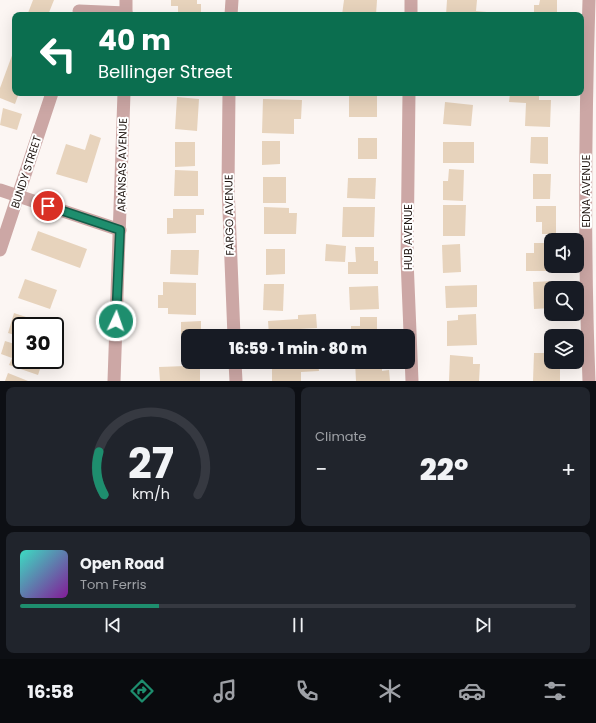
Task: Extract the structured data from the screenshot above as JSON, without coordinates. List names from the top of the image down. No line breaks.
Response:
{"streets":{"street":["ARANSAS AVENUE","BUNDY STREET","EDNA AVENUE","FARGO AVENUE","HUB AVENUE"]},"page":{"turn":["40 m","Bellinger Street"],"limit":"30","trip":"16:59 · 1 min · 80 m","tile":"Climate","heat":["−","22°","+"],"song":["Open Road","Tom Ferris"],"tabs":"16:58","gauge":["27","km/h"]}}
